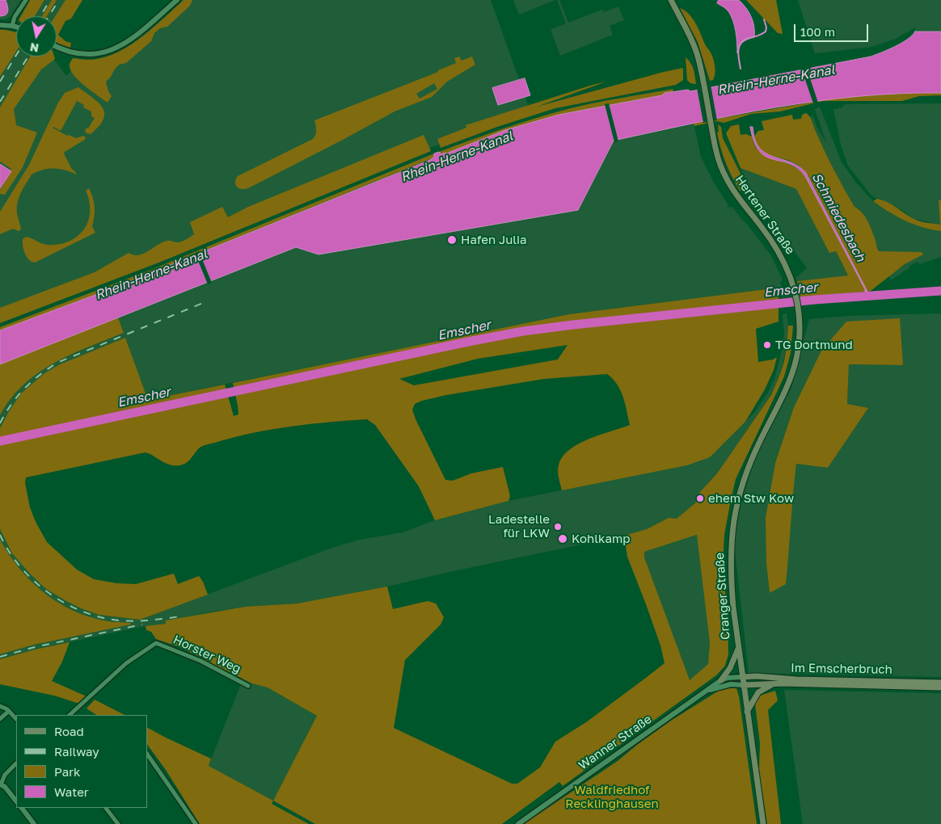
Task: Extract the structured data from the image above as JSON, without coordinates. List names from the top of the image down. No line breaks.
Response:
{"streets":{"main road":["Hertener Straße","Cranger Straße","Im Emscherbruch"],"street":["Horster Weg","Wanner Straße"]},"crossings":[["Hertener Straße","Cranger Straße"],["Cranger Straße","Im Emscherbruch"],["Cranger Straße","Wanner Straße"],["Im Emscherbruch","Wanner Straße"]],"water":["Rhein-Herne-Kanal","Schmiedesbach","Emscher"],"parks":["Waldfriedhof Recklinghausen"],"places":["Hafen Julia","TG Dortmund","ehem Stw Kow","Ladestelle für LKW","Kohlkamp"],"legend":["Road","Railway","Park","Water"],"scale_bar":"100 m","north":"bottom"}
